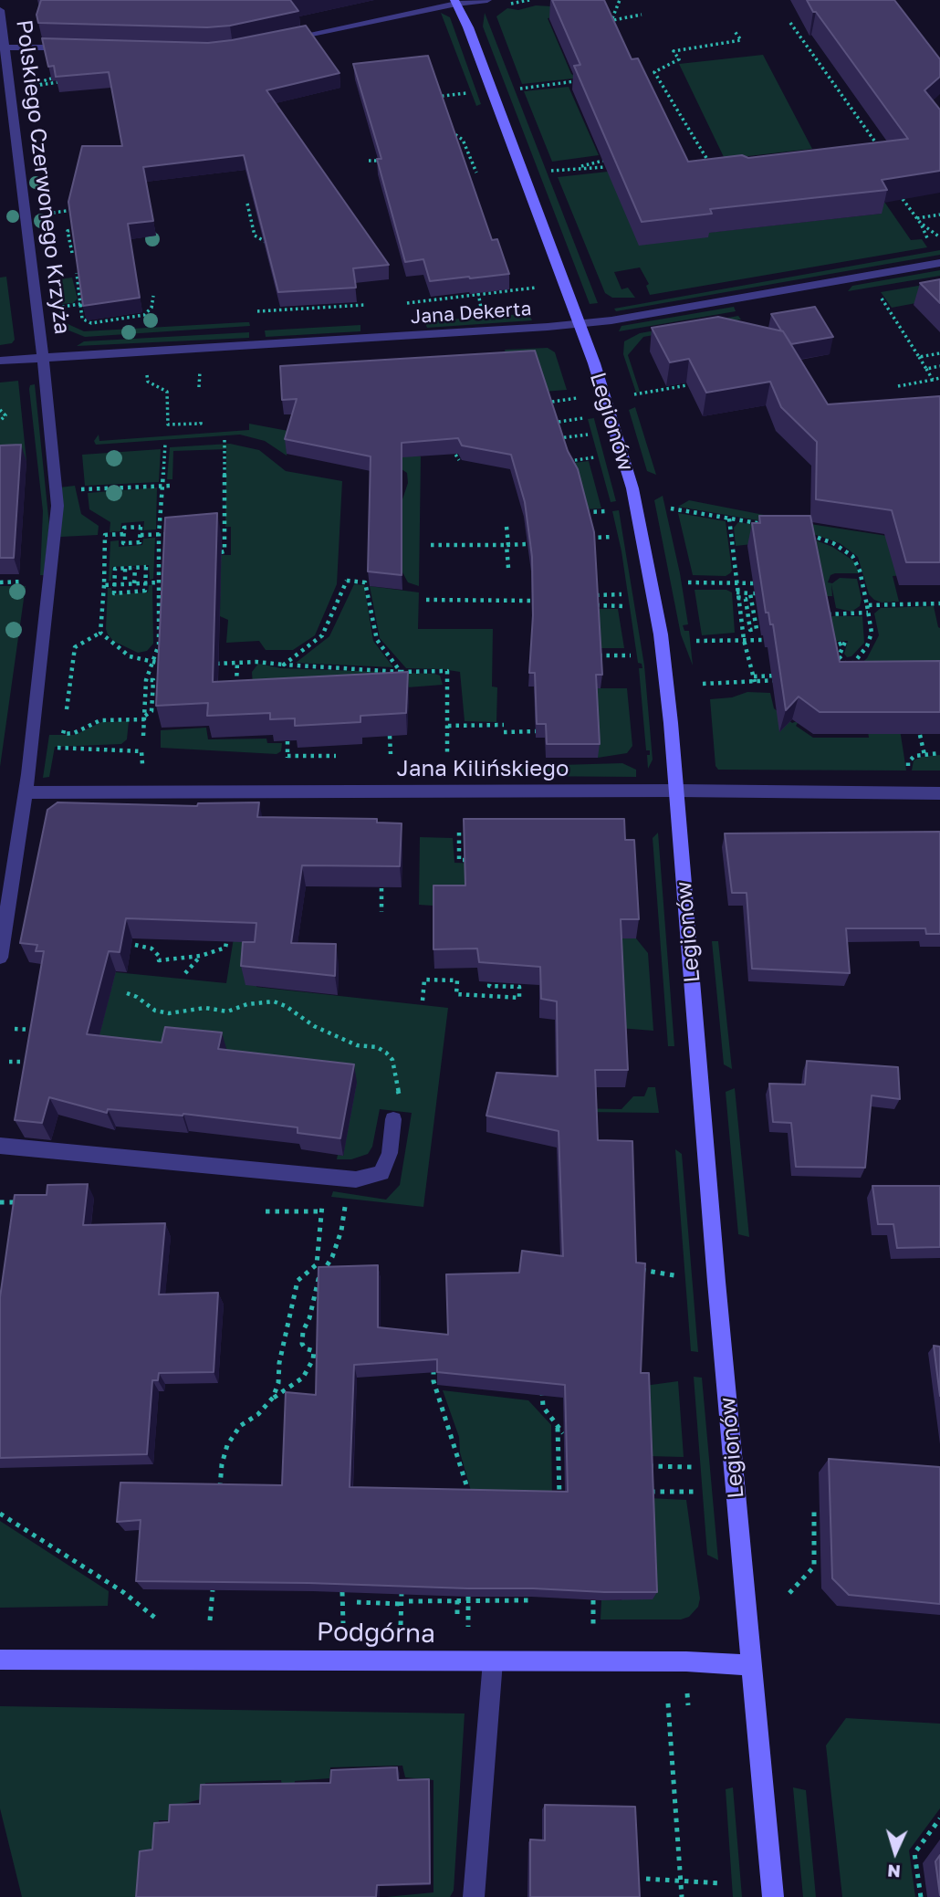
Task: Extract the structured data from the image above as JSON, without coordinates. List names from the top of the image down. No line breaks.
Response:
{"streets":{"street":["Polskiego Czerwonego Krzyża","Jana Dekerta","Legionów","Jana Kilińskiego","Podgórna"]},"crossings":[["Polskiego Czerwonego Krzyża","Jana Dekerta"],["Polskiego Czerwonego Krzyża","Jana Kilińskiego"],["Jana Dekerta","Legionów"],["Legionów","Jana Kilińskiego"],["Legionów","Podgórna"]],"north":"bottom"}
